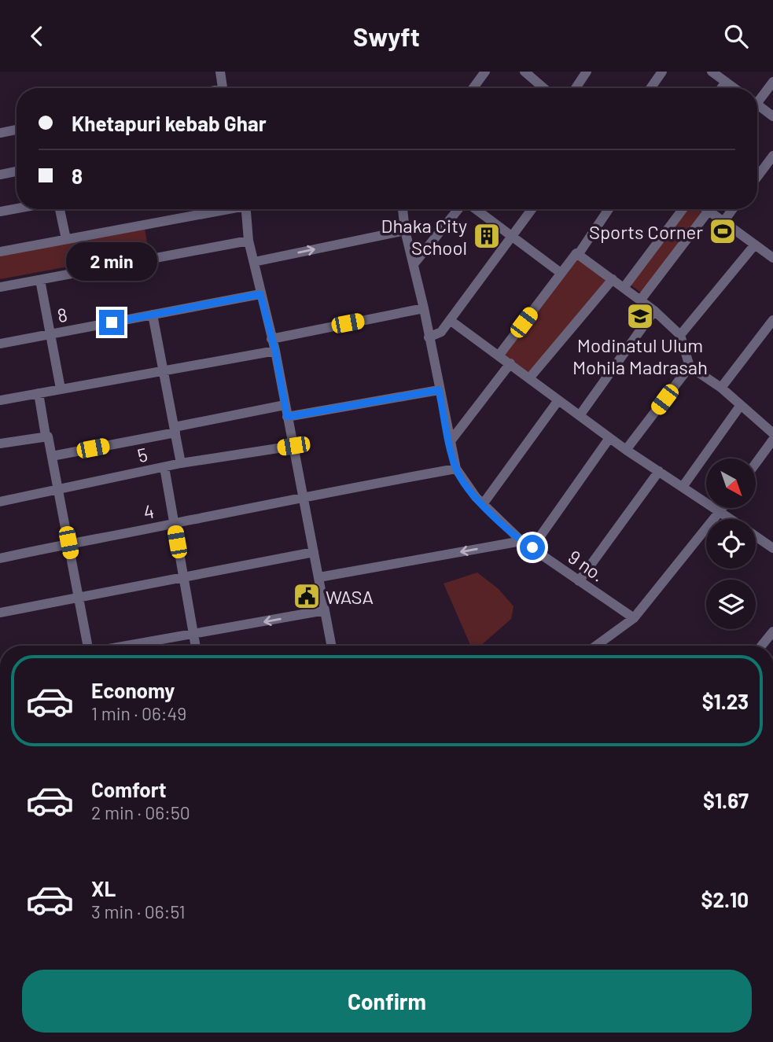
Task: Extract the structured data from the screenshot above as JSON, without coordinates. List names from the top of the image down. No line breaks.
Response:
{"streets":{"street":["8","5","4","9 no."]},"crossings":[["4","9 no."]],"places":{"sports":["Sports Corner"],"building":["Dhaka City School"],"school or university":["Modinatul Ulum Mohila Madrasah"],"public building":["WASA"]},"north":"bottom right","page":{"header":"Swyft","banner":["Khetapuri kebab Ghar","8"],"bubble":"2 min","list":[{"name":"Economy","note":"1 min · 06:49","value":"$1.23"},{"name":"Comfort","note":"2 min · 06:50","value":"$1.67"},{"name":"XL","note":"3 min · 06:51","value":"$2.10"}],"buttons":"Confirm"}}
